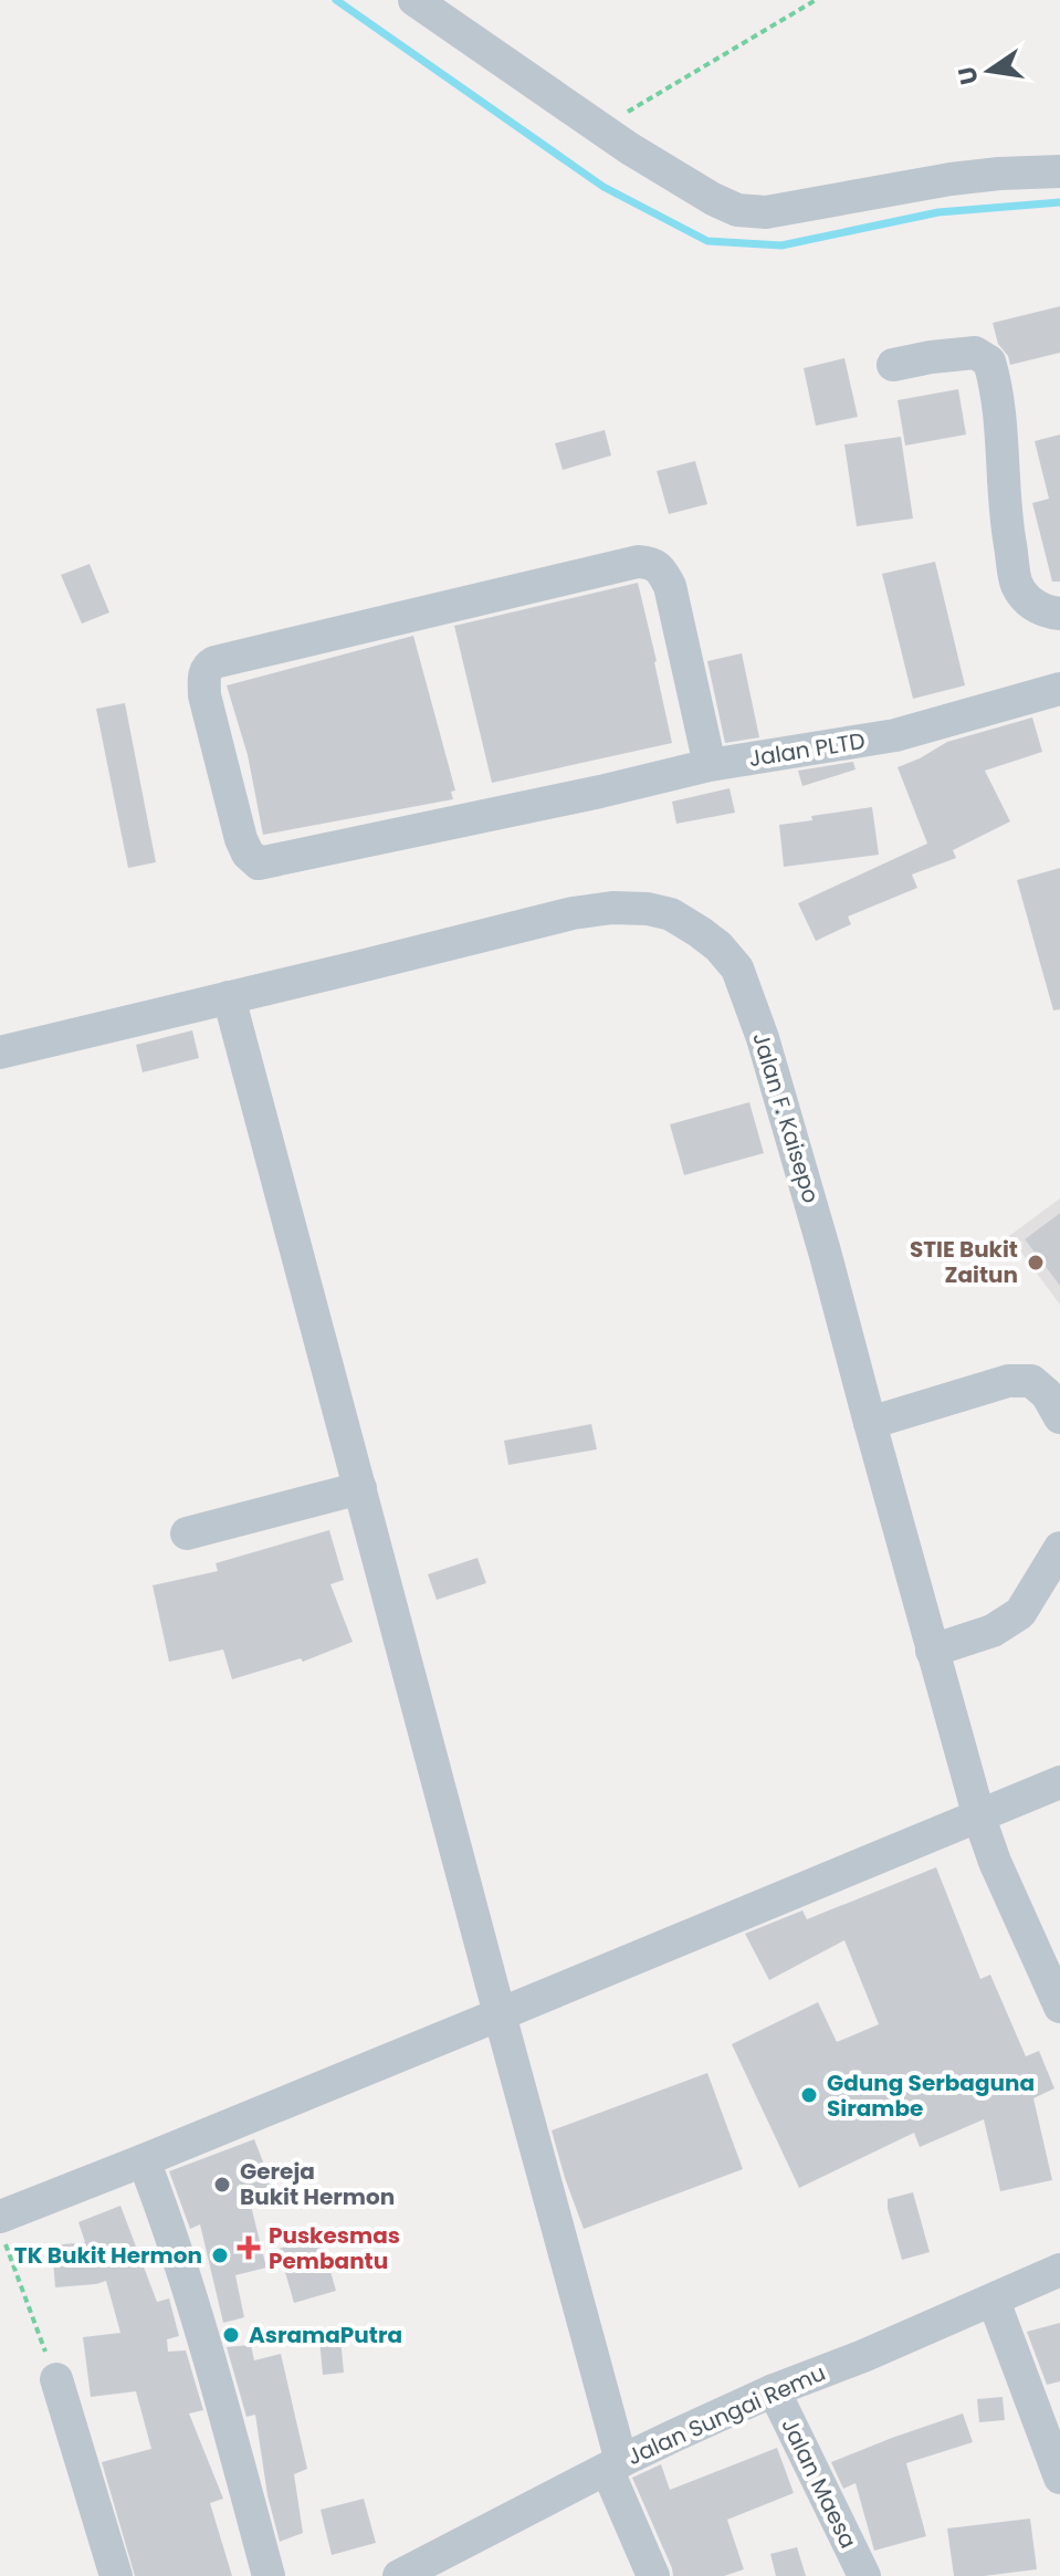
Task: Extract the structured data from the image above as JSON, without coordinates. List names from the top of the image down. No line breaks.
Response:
{"streets":{"street":["Jalan PLTD","Jalan F. Kaisepo","Jalan Sungai Remu","Jalan Maesa"]},"crossings":[["Jalan Sungai Remu","Jalan Maesa"]],"places":{"other":["STIE Bukit Zaitun","Gdung Serbaguna Sirambe","Gereja Bukit Hermon","TK Bukit Hermon","AsramaPutra"],"health":["Puskesmas Pembantu"]},"north":"left"}
